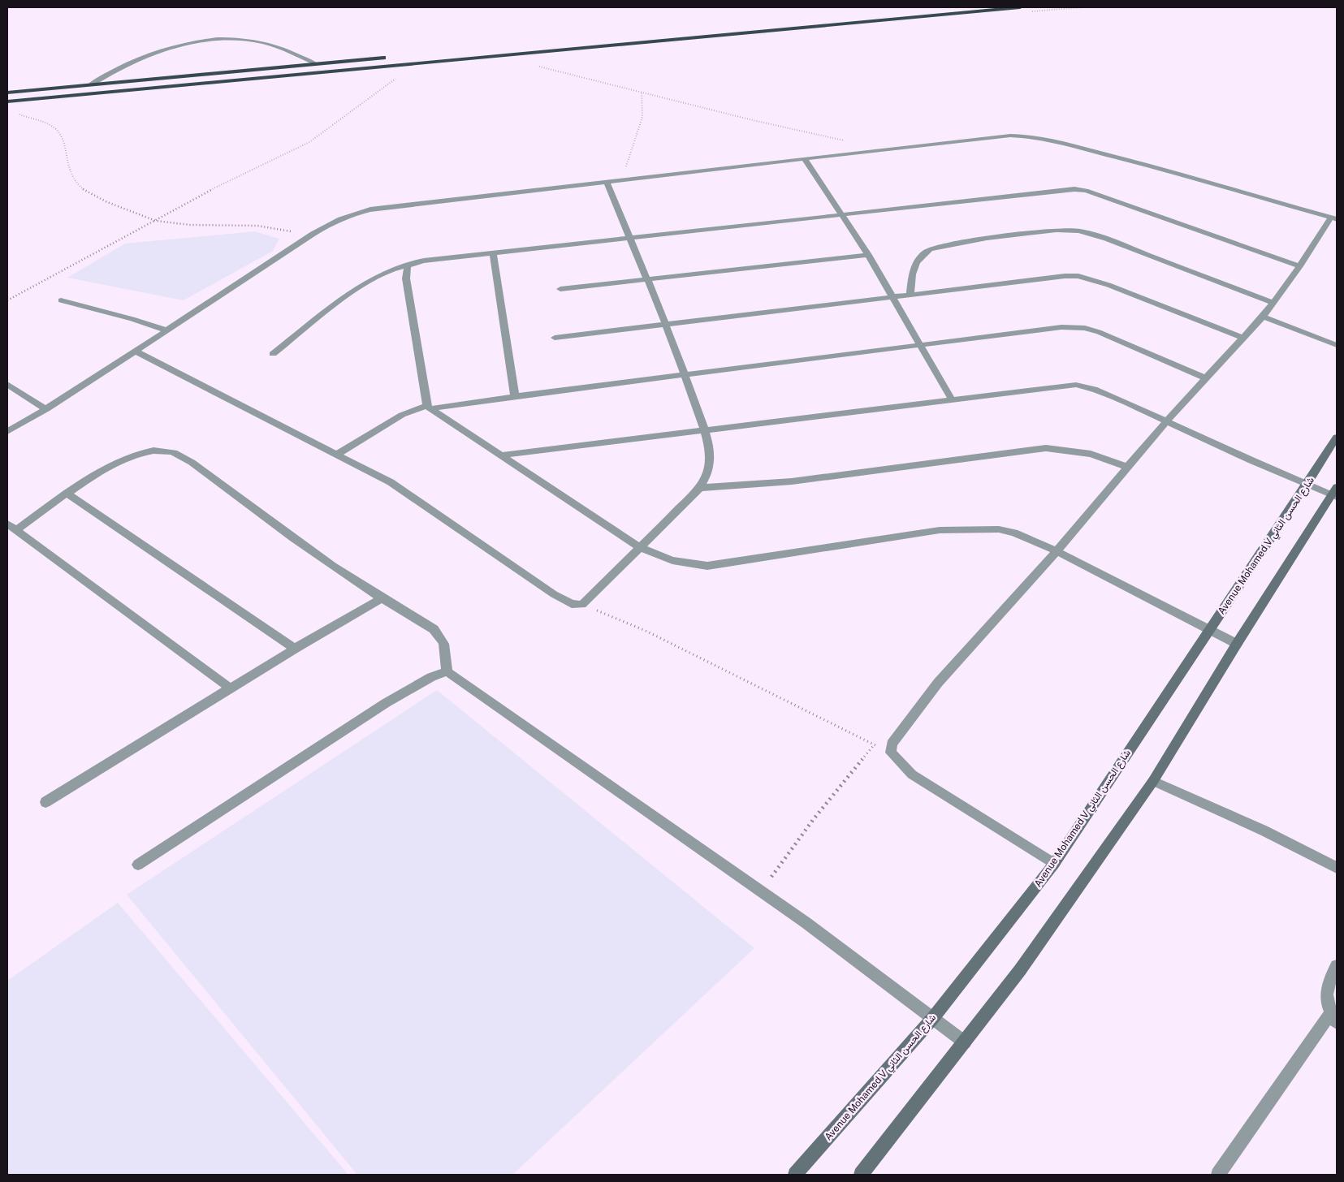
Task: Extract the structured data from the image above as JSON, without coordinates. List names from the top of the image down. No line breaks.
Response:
{"streets":{"main road":["Avenue Mohamed V شارع الحسن الثاني"]}}
